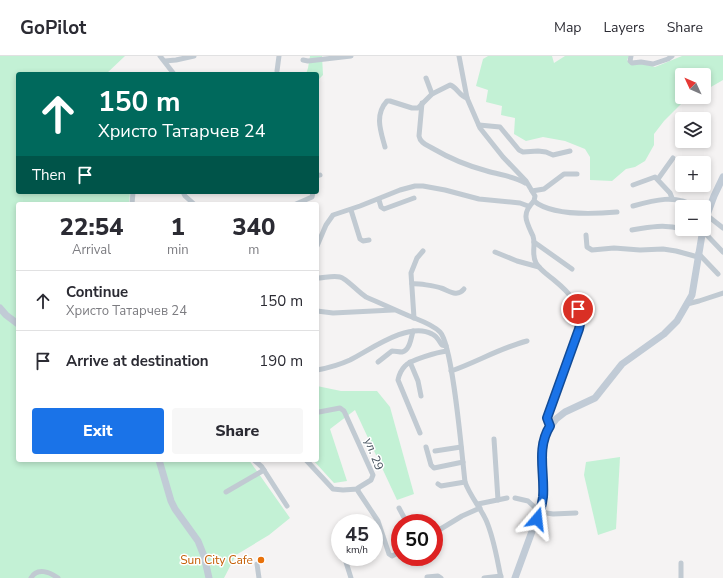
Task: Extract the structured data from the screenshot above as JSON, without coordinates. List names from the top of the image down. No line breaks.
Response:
{"streets":{"street":["ул. 29"]},"places":["Sun City Cafe"],"north":"top left","page":{"header":"GoPilot","nav":["Map","Layers","Share"],"map_buttons":["+","−"],"turn":["150 m","Христо Татарчев 24"],"then":"Then","eta":["22:54","Arrival","1","min","340","m"],"list":[{"name":"Continue","note":"Христо Татарчев 24","value":"150 m"},{"name":"Arrive at destination","value":"190 m"}],"buttons":["Exit","Share"],"speed":"45 km/h","limit":"50"}}
